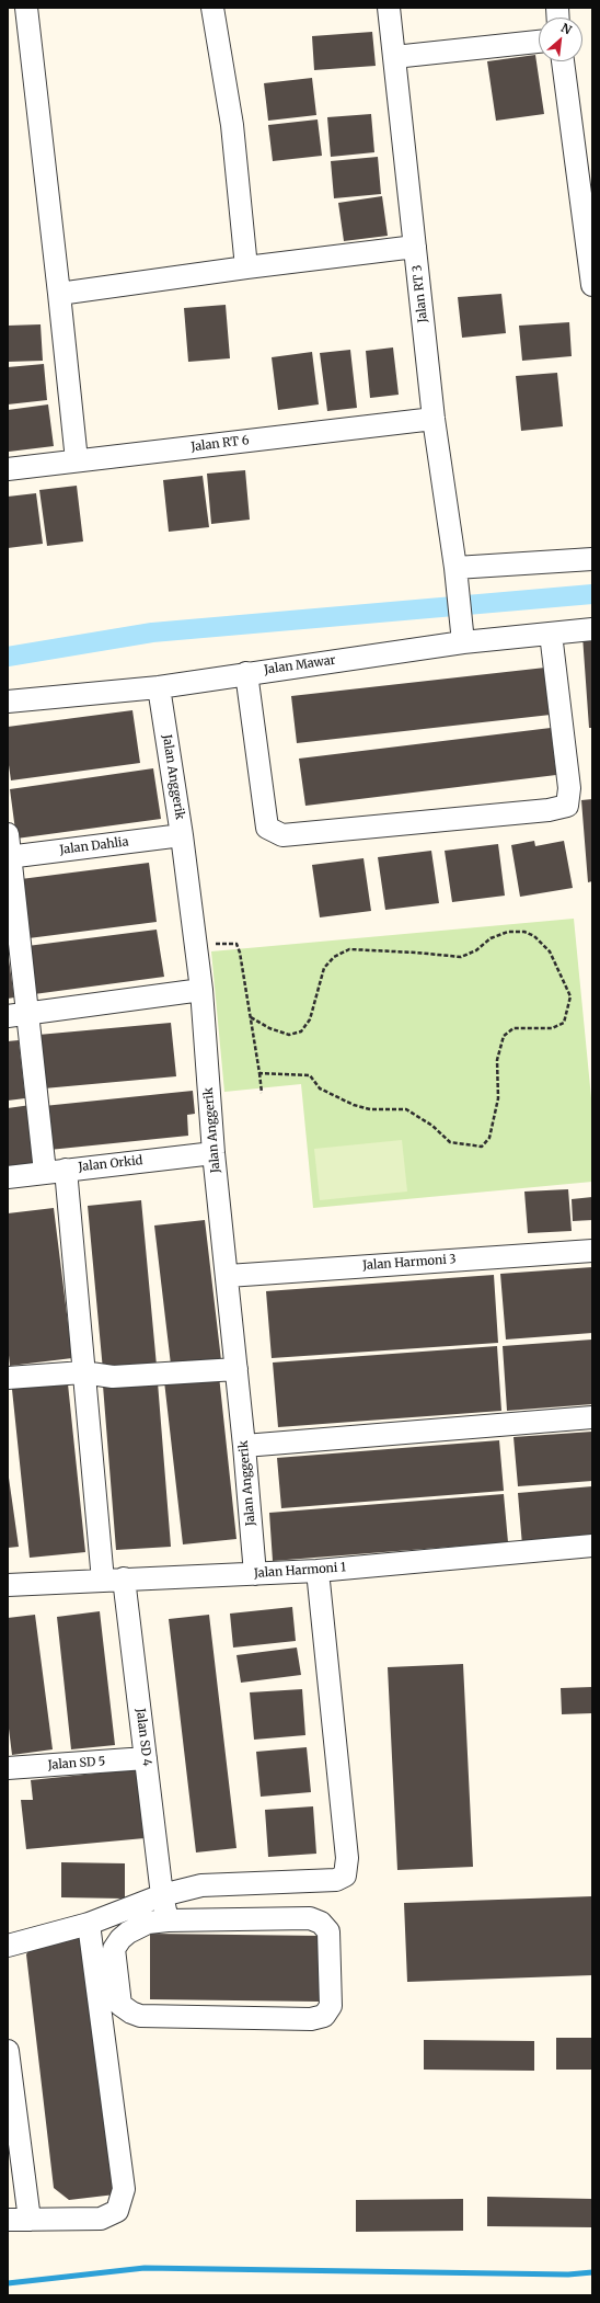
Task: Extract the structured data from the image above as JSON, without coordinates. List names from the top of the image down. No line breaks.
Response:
{"streets":{"street":["Jalan RT 3","Jalan RT 6","Jalan Mawar","Jalan Anggerik","Jalan Dahlia","Jalan Orkid","Jalan Harmoni 3","Jalan Harmoni 1","Jalan SD 4","Jalan SD 5"]},"crossings":[["Jalan RT 3","Jalan RT 6"],["Jalan RT 3","Jalan Mawar"],["Jalan Mawar","Jalan Anggerik"],["Jalan Anggerik","Jalan Dahlia"],["Jalan Anggerik","Jalan Orkid"],["Jalan Anggerik","Jalan Harmoni 3"],["Jalan Anggerik","Jalan Harmoni 1"],["Jalan Dahlia","Jalan SD 4"],["Jalan Orkid","Jalan SD 4"],["Jalan Harmoni 1","Jalan SD 4"],["Jalan SD 4","Jalan SD 5"]],"north":"top right"}
